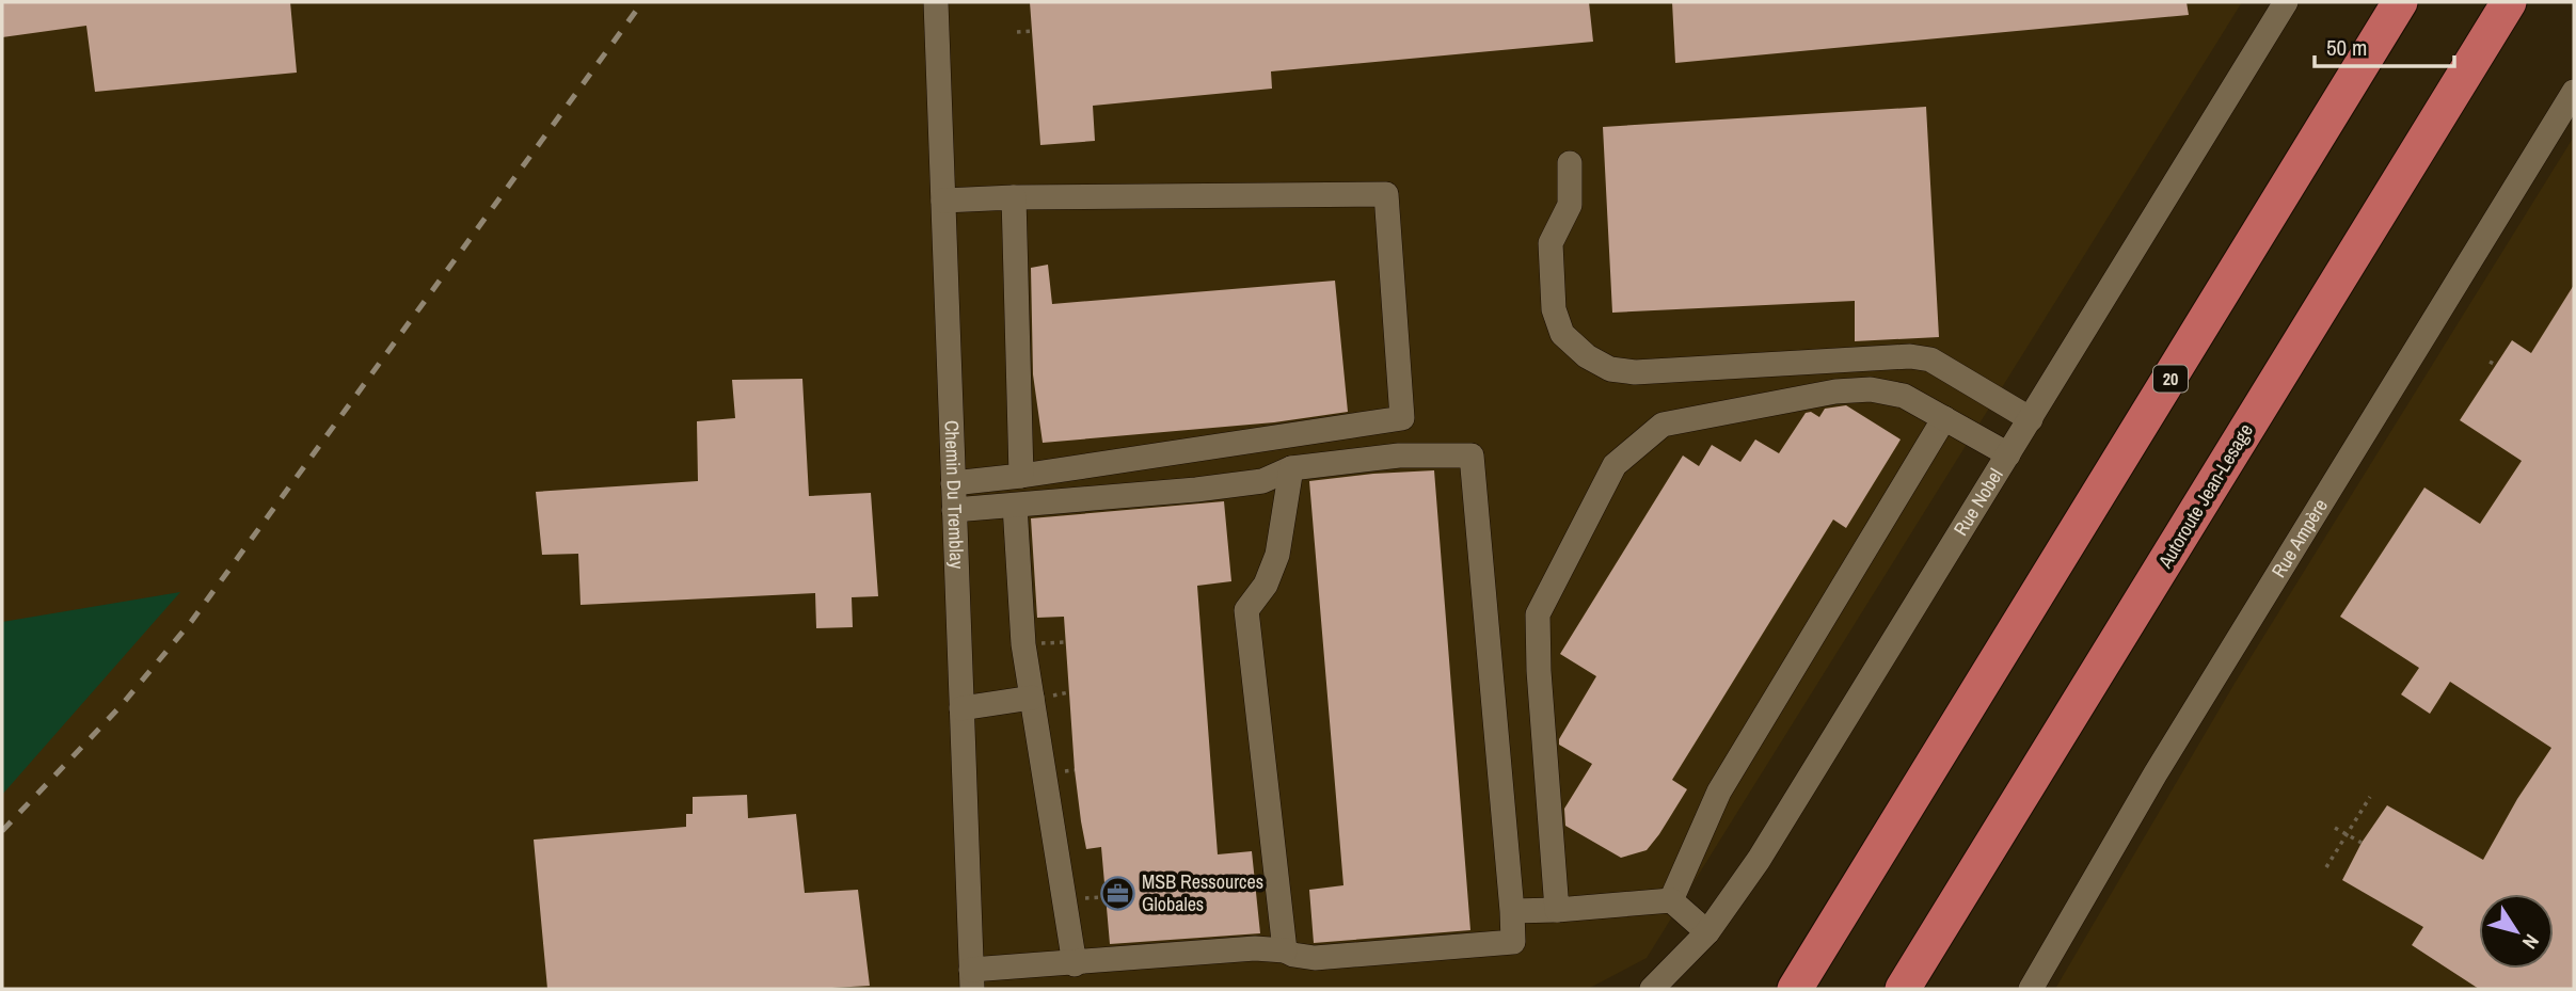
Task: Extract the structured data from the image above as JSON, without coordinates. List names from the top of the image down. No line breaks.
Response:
{"streets":{"highway":["20","Autoroute Jean-Lesage"],"street":["Chemin Du Tremblay","Rue Nobel","Rue Ampère"]},"places":{"office":["MSB Ressources Globales"]},"scale_bar":"50 m","north":"bottom right"}
